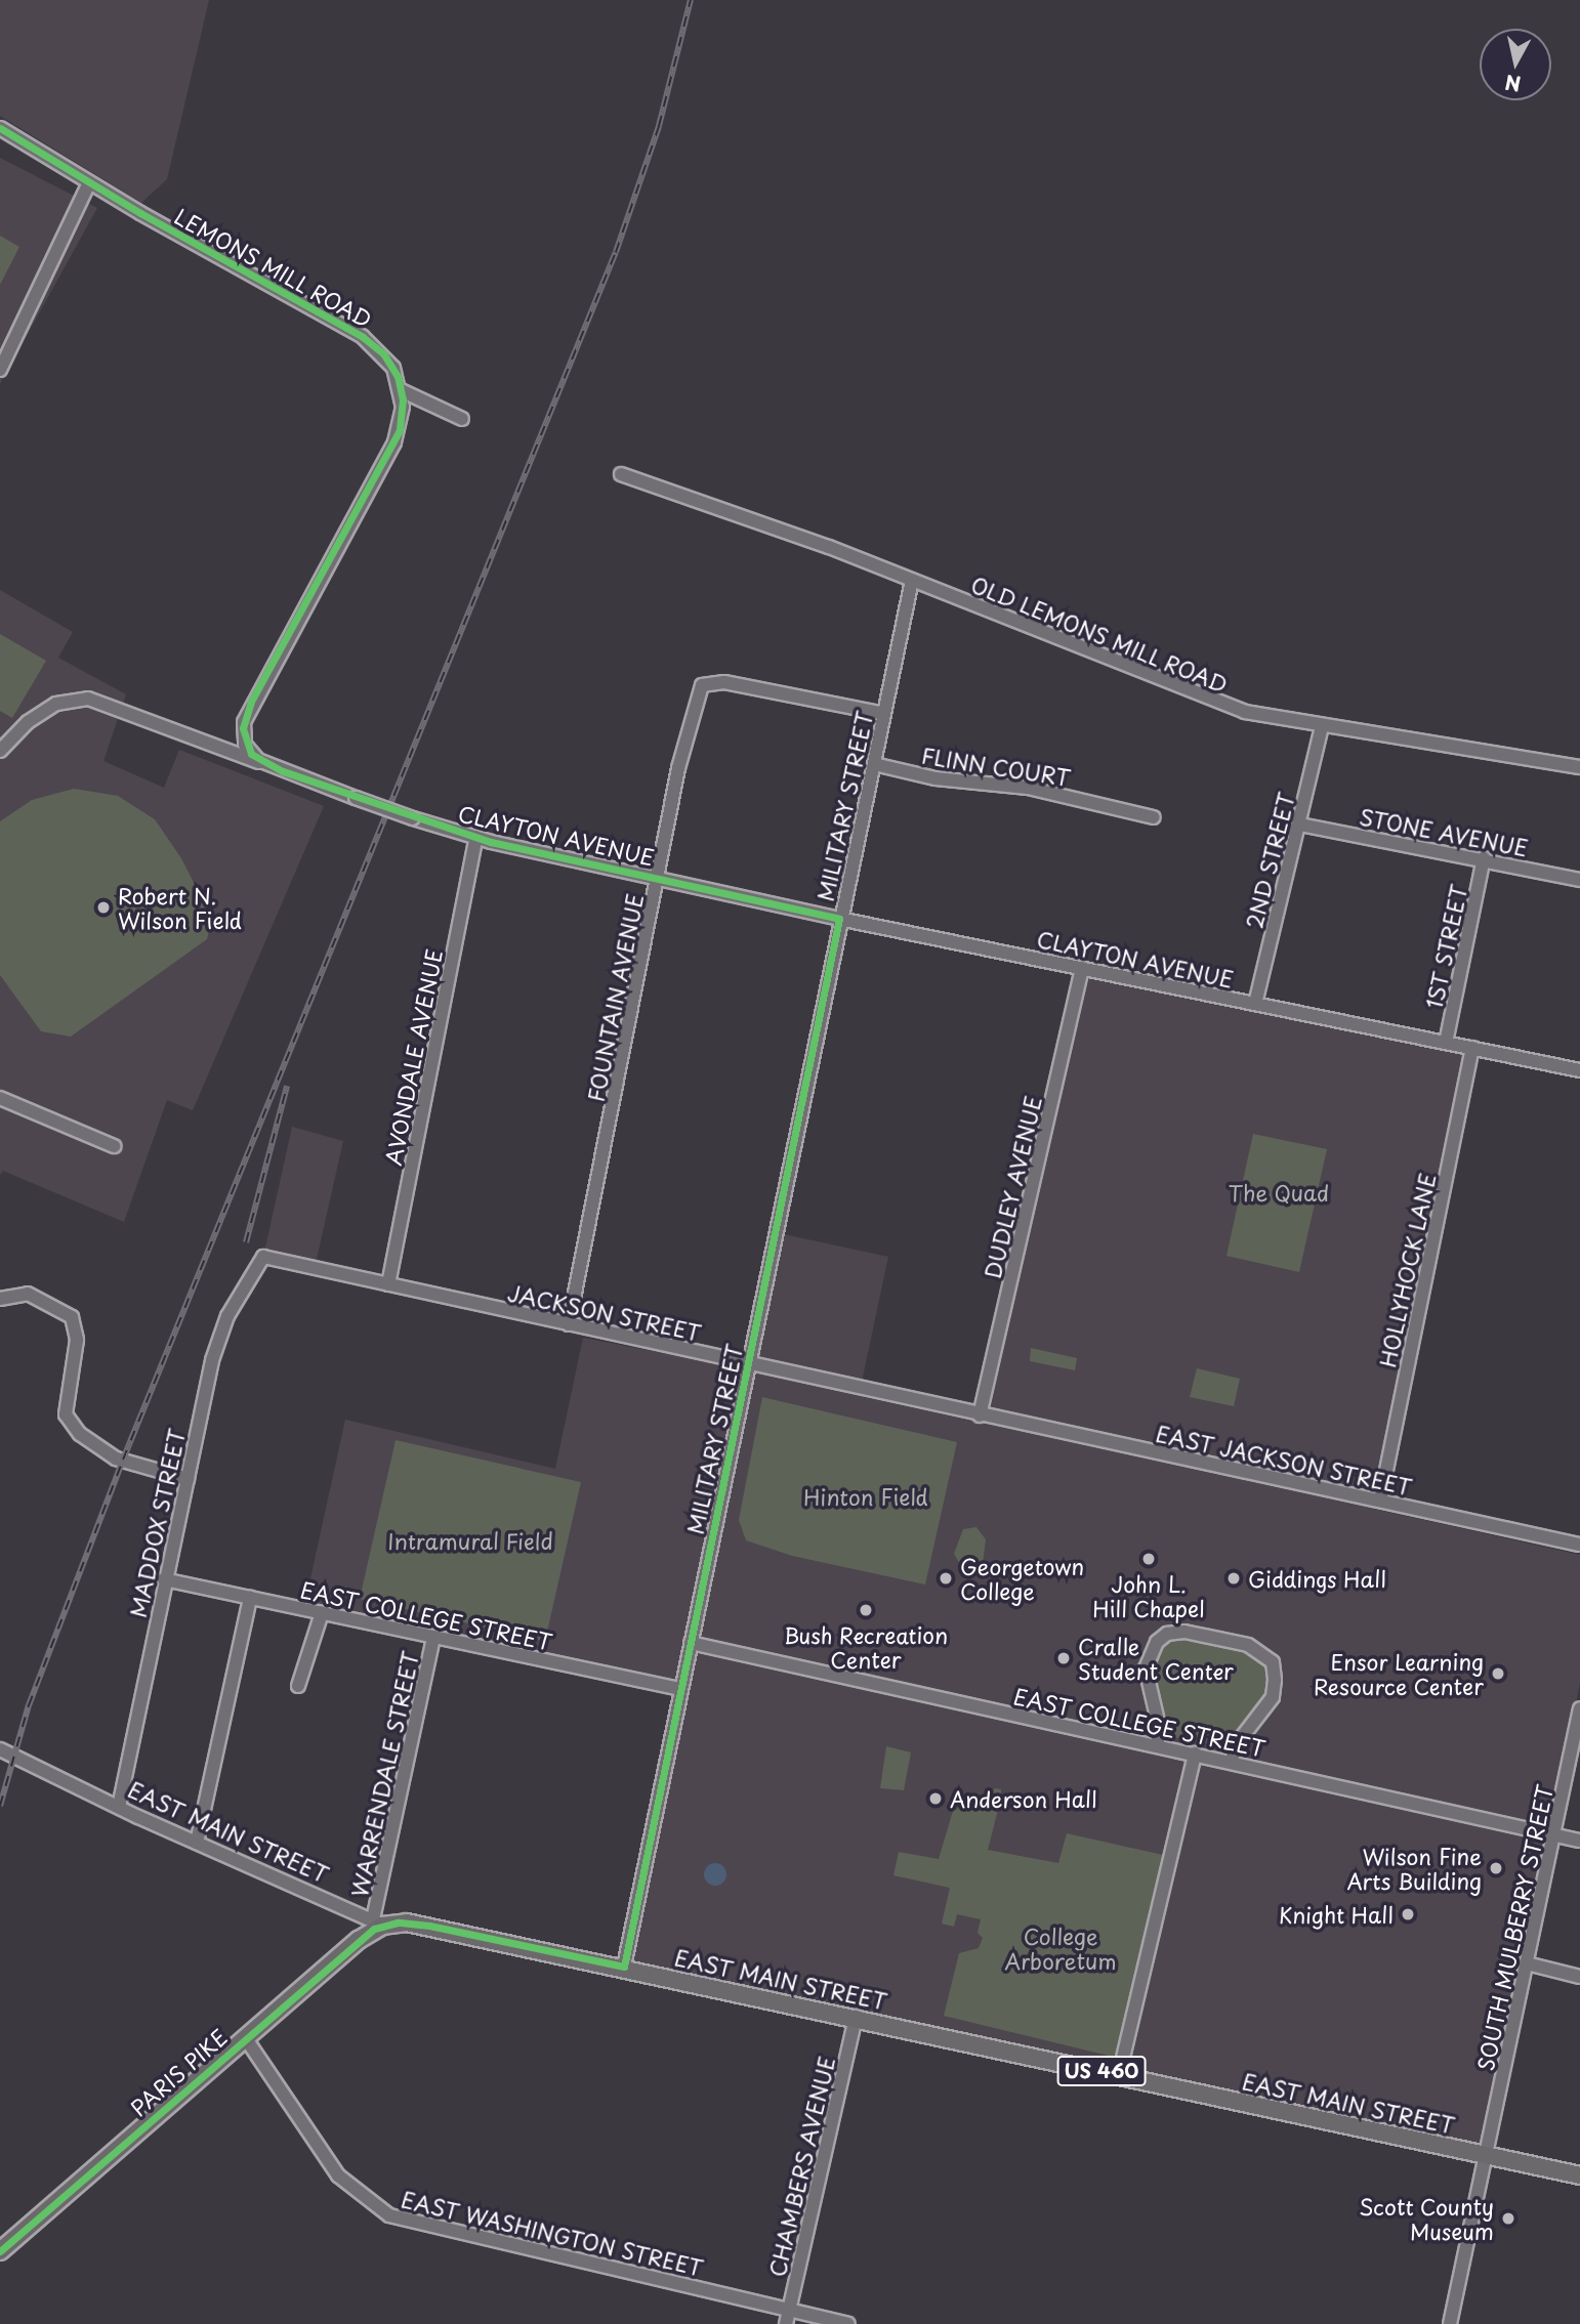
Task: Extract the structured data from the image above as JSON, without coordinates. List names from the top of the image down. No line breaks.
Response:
{"streets":{"main road":["EAST MAIN STREET","US 460","PARIS PIKE"],"street":["LEMONS MILL ROAD","OLD LEMONS MILL ROAD","FLINN COURT","MILITARY STREET","STONE AVENUE","CLAYTON AVENUE","2ND STREET","1ST STREET","FOUNTAIN AVENUE","AVONDALE AVENUE","DUDLEY AVENUE","HOLLYHOCK LANE","JACKSON STREET","EAST JACKSON STREET","MADDOX STREET","EAST COLLEGE STREET","WARRENDALE STREET","SOUTH MULBERRY STREET","CHAMBERS AVENUE","EAST WASHINGTON STREET"]},"crossings":[["LEMONS MILL ROAD","CLAYTON AVENUE"],["OLD LEMONS MILL ROAD","MILITARY STREET"],["OLD LEMONS MILL ROAD","2ND STREET"],["FLINN COURT","MILITARY STREET"],["MILITARY STREET","CLAYTON AVENUE"],["MILITARY STREET","FOUNTAIN AVENUE"],["MILITARY STREET","JACKSON STREET"],["MILITARY STREET","EAST COLLEGE STREET"],["MILITARY STREET","EAST MAIN STREET"],["STONE AVENUE","2ND STREET"],["STONE AVENUE","1ST STREET"],["CLAYTON AVENUE","2ND STREET"],["CLAYTON AVENUE","1ST STREET"],["CLAYTON AVENUE","FOUNTAIN AVENUE"],["CLAYTON AVENUE","AVONDALE AVENUE"],["CLAYTON AVENUE","DUDLEY AVENUE"],["CLAYTON AVENUE","HOLLYHOCK LANE"],["FOUNTAIN AVENUE","JACKSON STREET"],["AVONDALE AVENUE","JACKSON STREET"],["DUDLEY AVENUE","JACKSON STREET"],["DUDLEY AVENUE","EAST JACKSON STREET"],["HOLLYHOCK LANE","EAST JACKSON STREET"],["JACKSON STREET","EAST JACKSON STREET"],["JACKSON STREET","MADDOX STREET"],["MADDOX STREET","EAST COLLEGE STREET"],["MADDOX STREET","EAST MAIN STREET"],["EAST COLLEGE STREET","WARRENDALE STREET"],["EAST COLLEGE STREET","SOUTH MULBERRY STREET"],["WARRENDALE STREET","EAST MAIN STREET"],["WARRENDALE STREET","PARIS PIKE"],["EAST MAIN STREET","SOUTH MULBERRY STREET"],["EAST MAIN STREET","PARIS PIKE"],["EAST MAIN STREET","CHAMBERS AVENUE"],["PARIS PIKE","EAST WASHINGTON STREET"],["CHAMBERS AVENUE","EAST WASHINGTON STREET"]],"parks":["The Quad","Hinton Field","Intramural Field","College Arboretum"],"places":["Robert N. Wilson Field","John L. Hill Chapel","Georgetown College","Giddings Hall","Bush Recreation Center","Cralle Student Center","Ensor Learning Resource Center","Anderson Hall","Wilson Fine Arts Building","Knight Hall","Scott County Museum"],"north":"bottom"}
